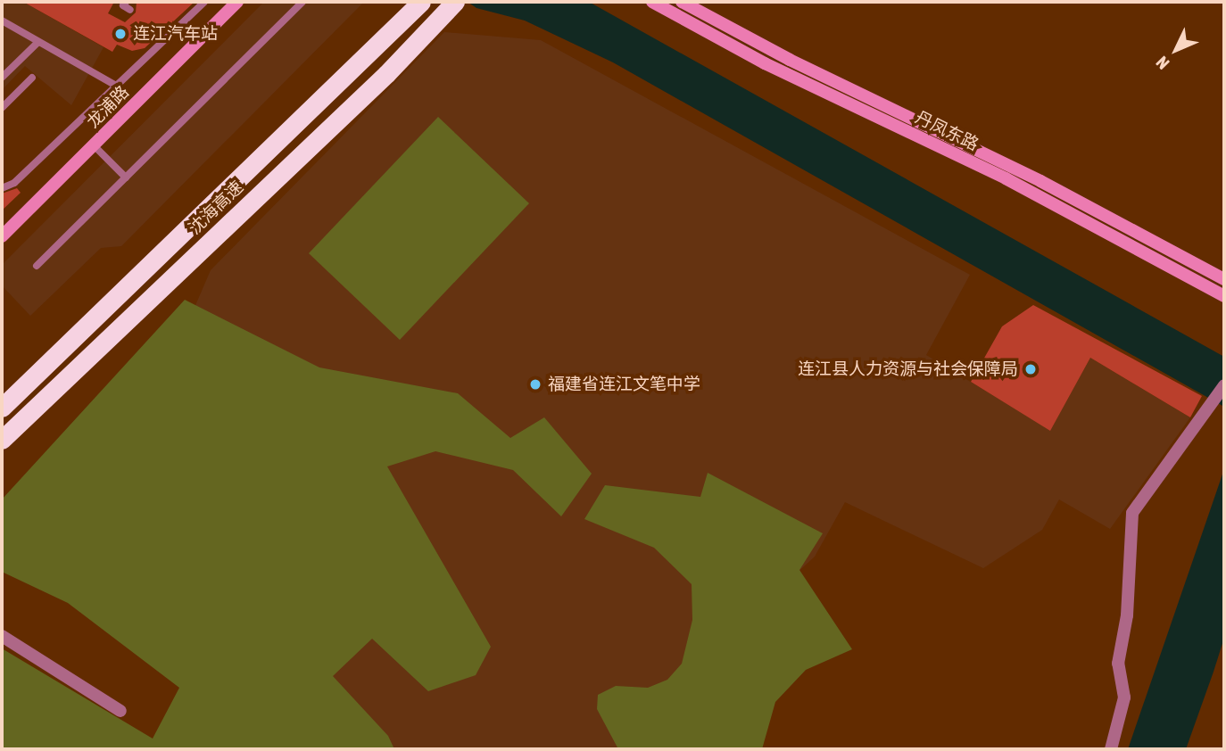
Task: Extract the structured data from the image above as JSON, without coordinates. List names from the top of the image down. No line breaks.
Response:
{"streets":{"highway":["沈海高速"],"main road":["龙浦路","丹凤东路"]},"places":["连江汽车站","连江县人力资源与社会保障局","福建省连江文笔中学"],"north":"bottom left"}
